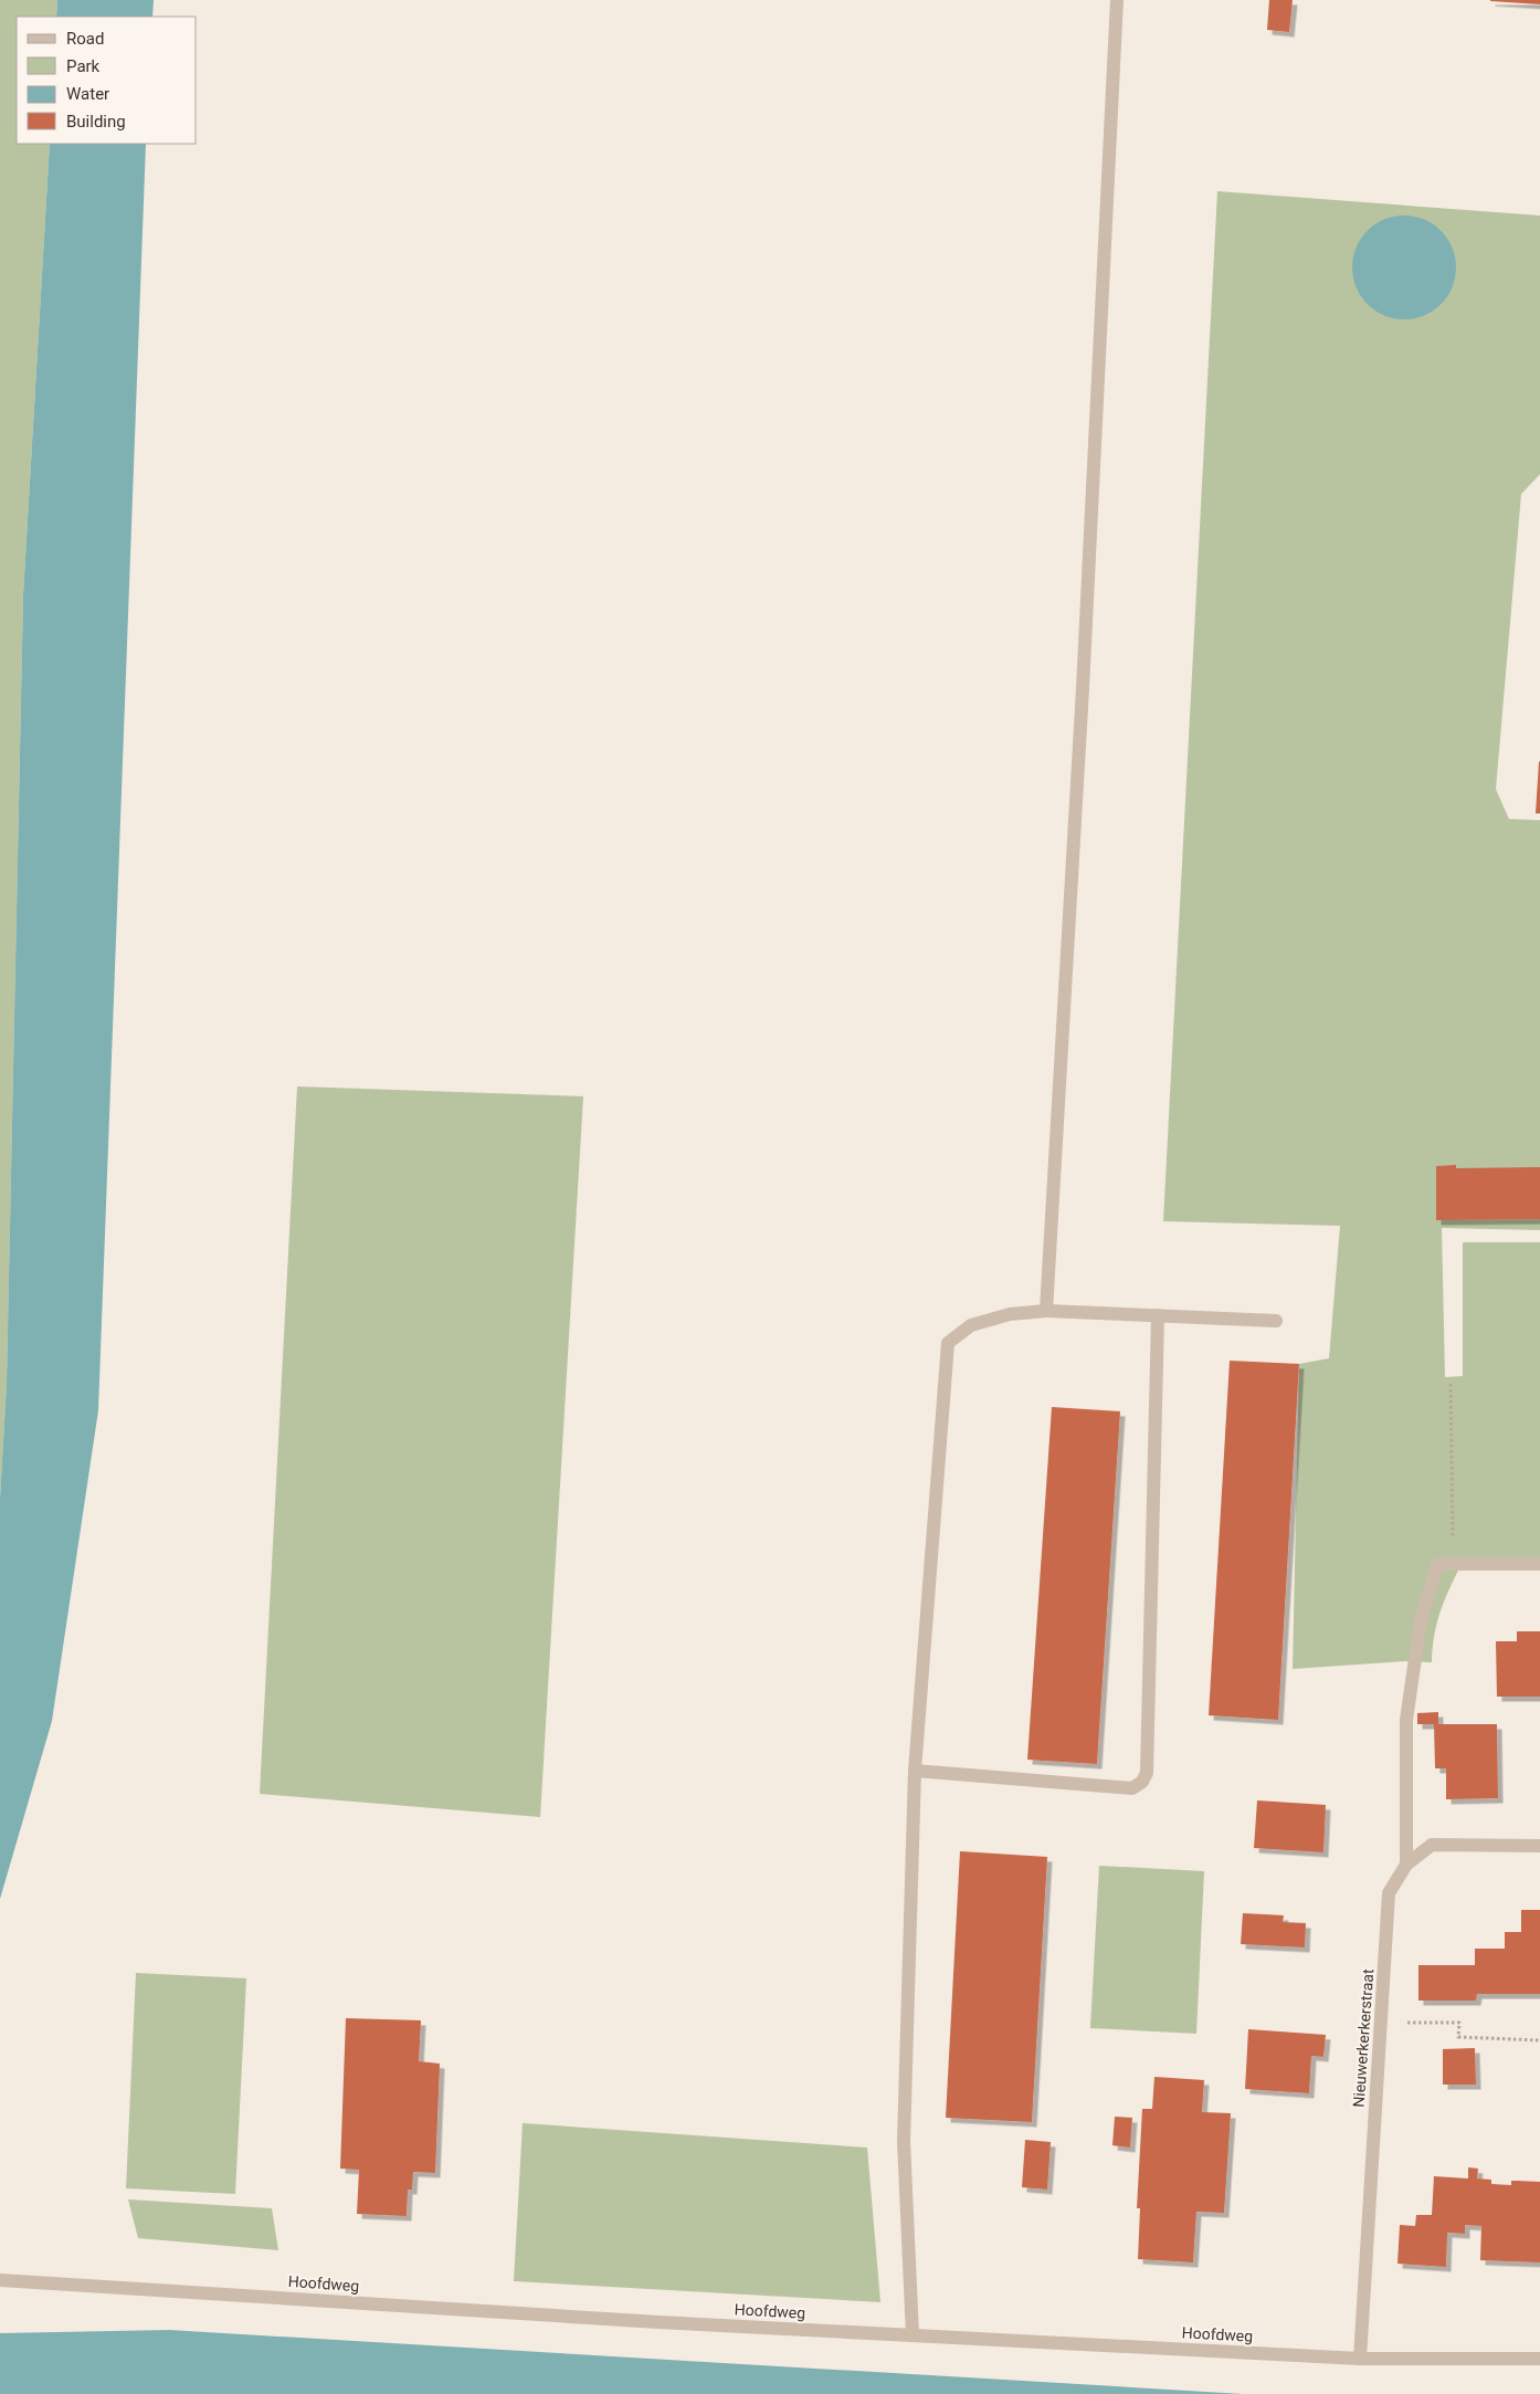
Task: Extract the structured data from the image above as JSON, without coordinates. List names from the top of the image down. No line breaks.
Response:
{"streets":{"street":["Nieuwerkerkerstraat","Hoofdweg"]},"crossings":[["Nieuwerkerkerstraat","Hoofdweg"]],"legend":["Road","Park","Water","Building"]}
